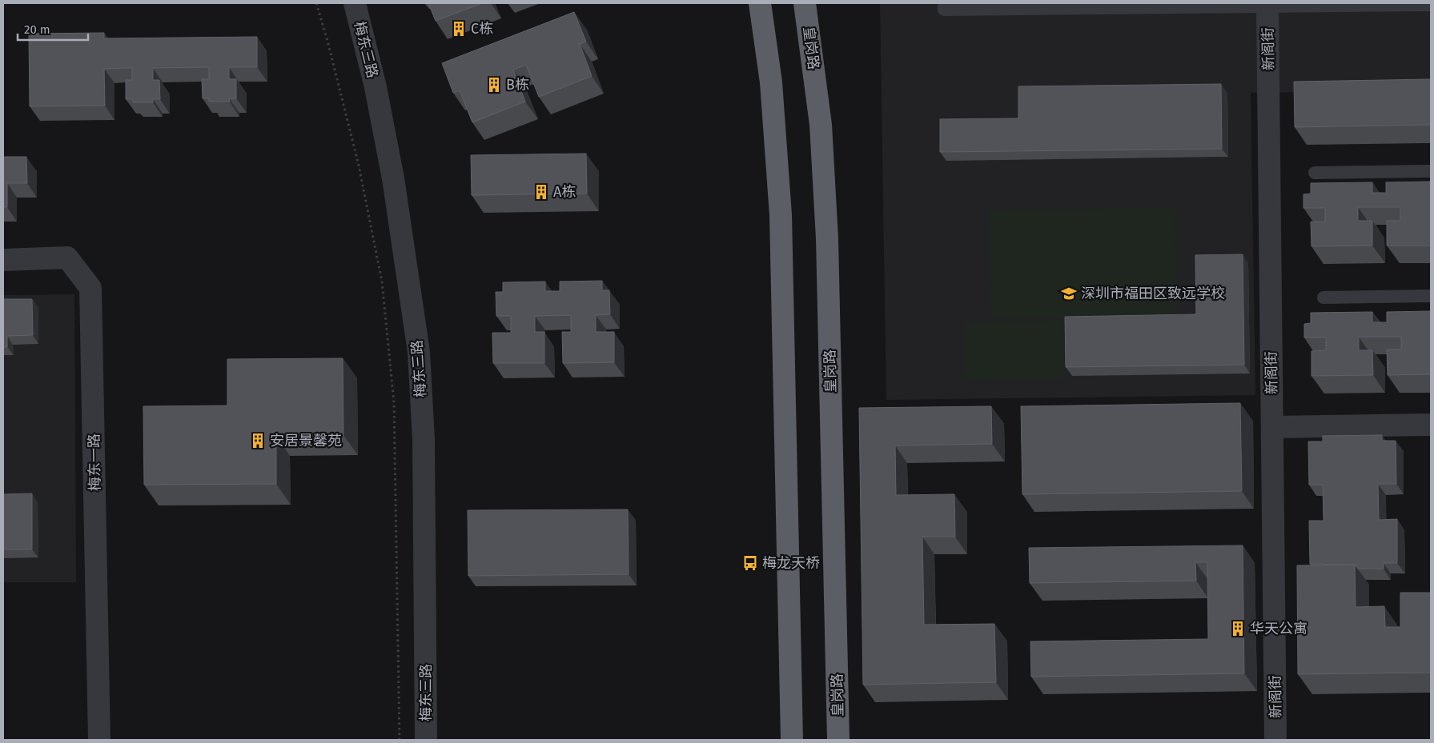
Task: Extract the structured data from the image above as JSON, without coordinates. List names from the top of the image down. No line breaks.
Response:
{"streets":{"highway":["皇岗路"],"street":["新阁街","梅东三路","梅东一路"]},"places":{"building":["C栋","B栋","A栋","安居景馨苑","华天公寓"],"school or university":["深圳市福田区致远学校"],"bus stop":["梅龙天桥"]},"scale_bar":"20 m"}
